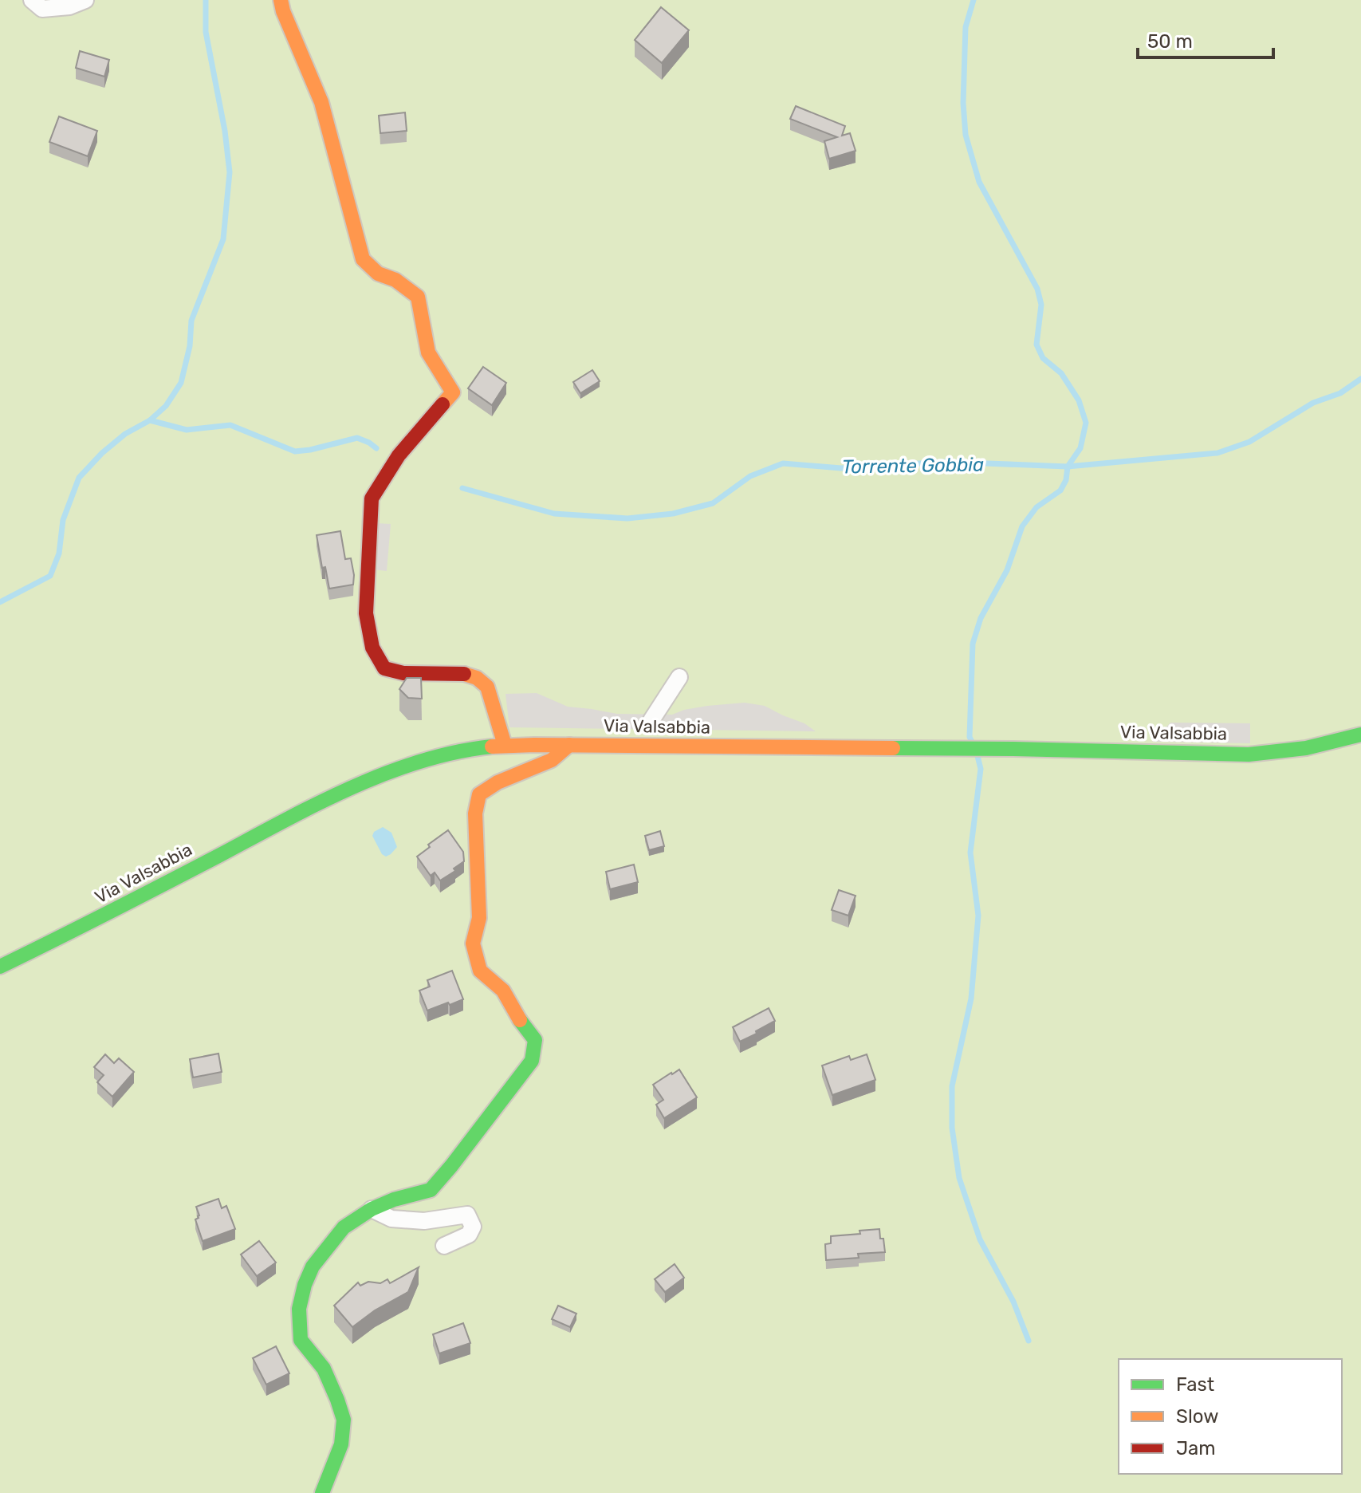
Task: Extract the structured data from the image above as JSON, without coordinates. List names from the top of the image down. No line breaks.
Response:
{"streets":{"street":["Via Valsabbia"]},"water":["Torrente Gobbia"],"legend":["Fast","Slow","Jam"],"scale_bar":"50 m"}
